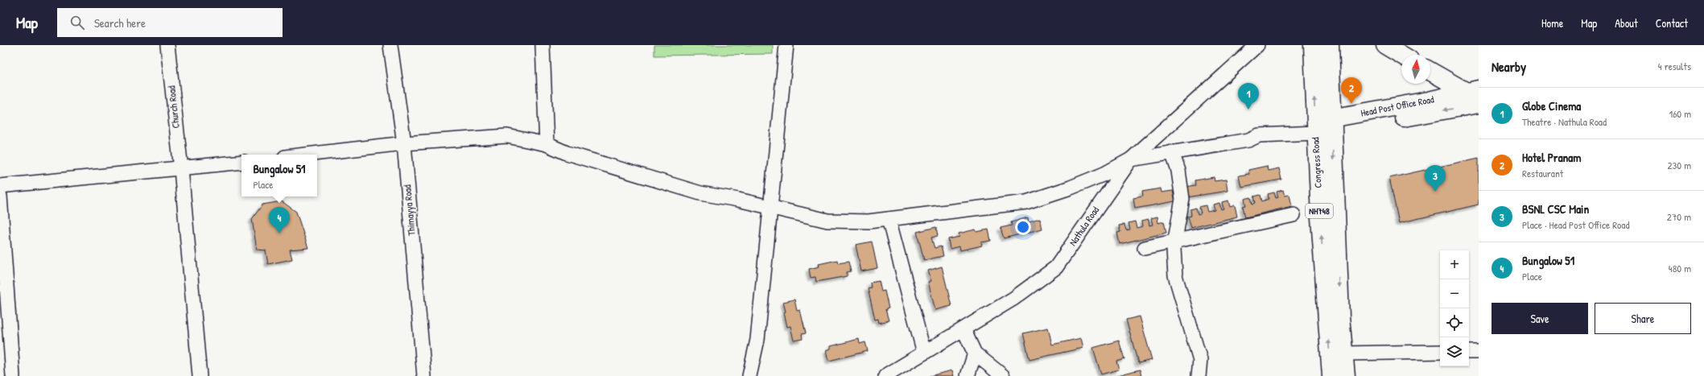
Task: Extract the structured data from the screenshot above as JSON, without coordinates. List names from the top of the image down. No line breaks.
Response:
{"streets":{"main road":["Head Post Office Road","Congress Road","NH748"],"street":["Church Road","Thimayya Road","Nathula Road"]},"crossings":[["Head Post Office Road","Congress Road"]],"north":"top","page":{"header":"Map","search":"Search here","nav":["Home","Map","About","Contact"],"heading":["Nearby","4 results"],"pins":["2","1","3","4"],"list":[{"mark":"1","name":"Globe Cinema","note":"Theatre · Nathula Road","value":"160 m"},{"mark":"2","name":"Hotel Pranam","note":"Restaurant","value":"230 m"},{"mark":"3","name":"BSNL CSC Main","note":"Place · Head Post Office Road","value":"270 m"},{"mark":"4","name":"Bungalow 51","note":"Place","value":"480 m"}],"popup":["Bungalow 51","Place"],"map_buttons":["+","−"],"buttons":["Save","Share"]}}
